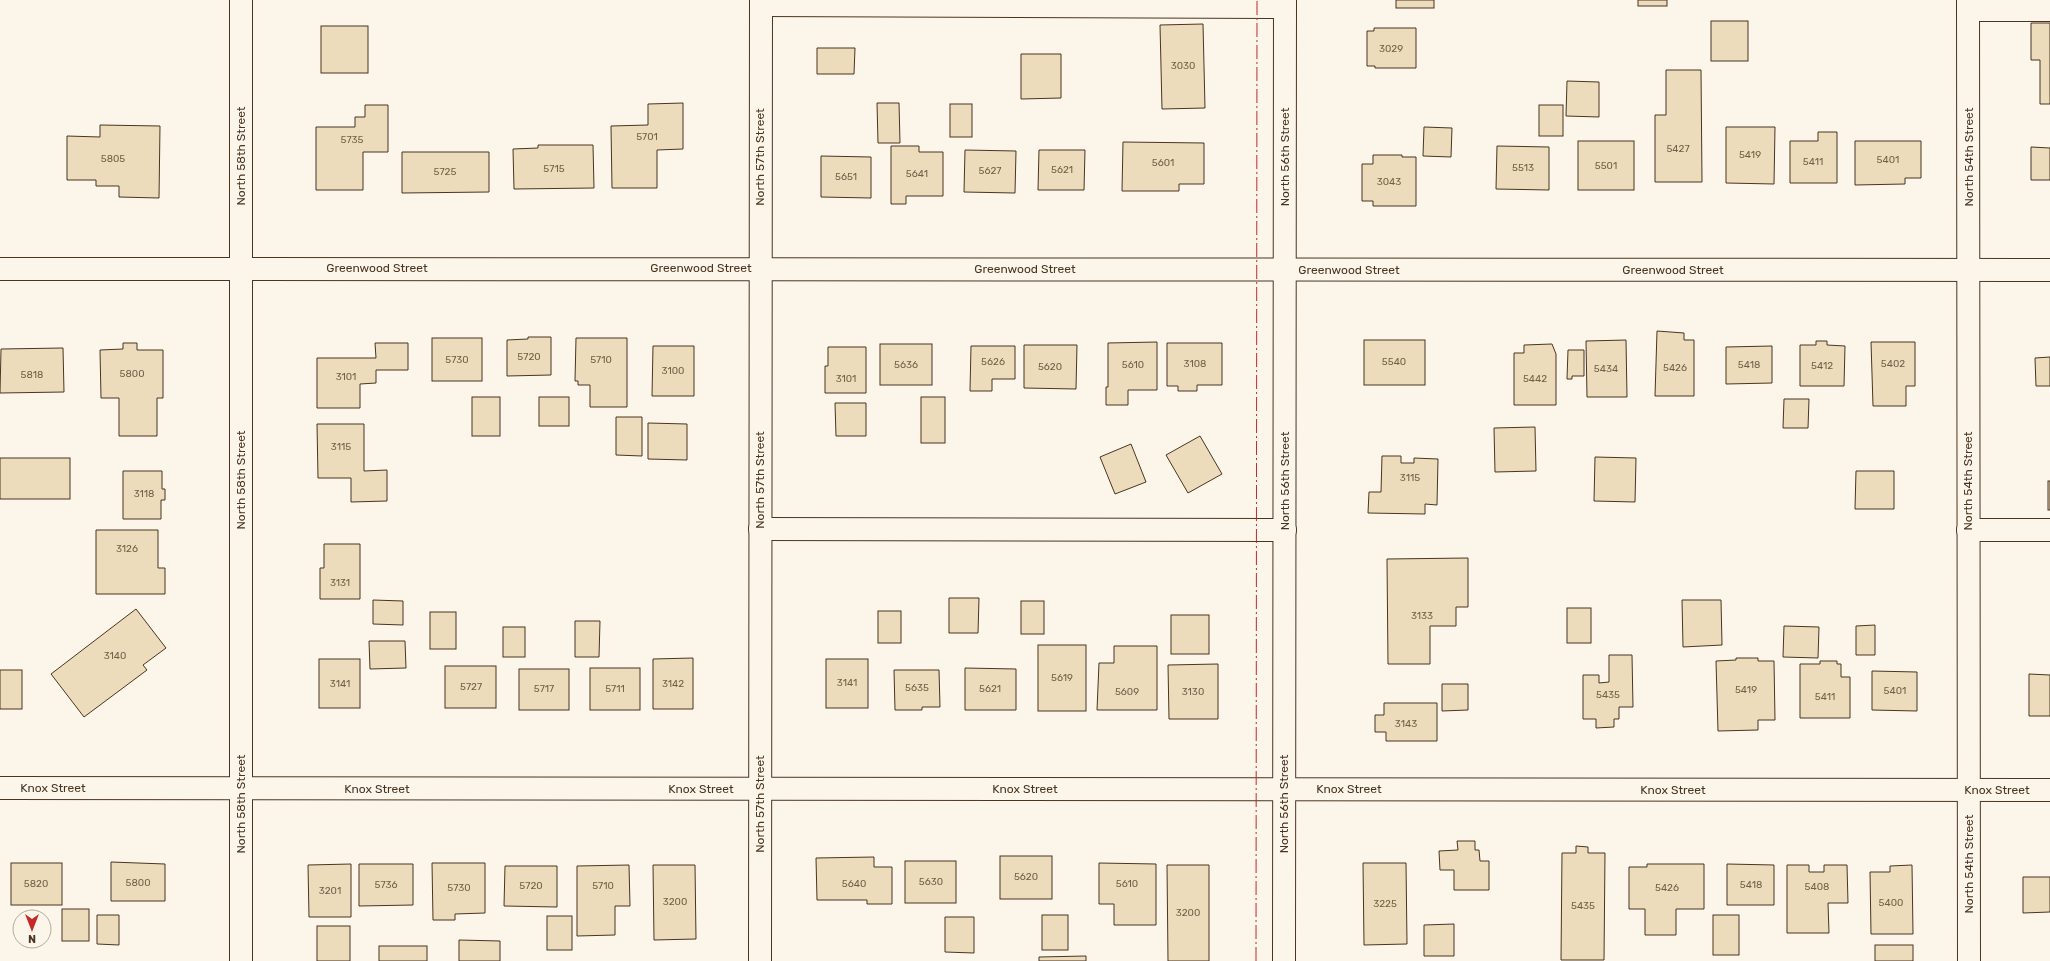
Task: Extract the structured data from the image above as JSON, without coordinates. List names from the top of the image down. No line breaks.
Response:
{"streets":{"street":["North 58th Street","North 57th Street","North 56th Street","North 54th Street","Greenwood Street","Knox Street"]},"crossings":[["North 58th Street","Greenwood Street"],["North 58th Street","Knox Street"],["North 57th Street","Greenwood Street"],["North 57th Street","Knox Street"],["North 56th Street","Greenwood Street"],["North 56th Street","Knox Street"],["North 54th Street","Greenwood Street"],["North 54th Street","Knox Street"]],"house_numbers":["3029","3030","5701","5735","5427","5419","5805","5401","5411","5601","5501","5513","5715","5621","5627","5725","5641","5651","3043","5720","5730","5710","5626","5540","3108","5402","5636","5610","5418","5412","5620","5426","5434","3100","5800","5818","3101","3101","5442","3115","3115","3118","3126","3131","3133","3140","5619","3141","3141","3142","5727","5635","5717","5711","5621","5419","5401","5609","3130","5435","5411","3143","5620","5630","5800","5820","5640","5610","5736","5418","5720","5710","5408","5730","5426","3201","3200","5400","3225","5435","3200"],"north":"bottom"}
